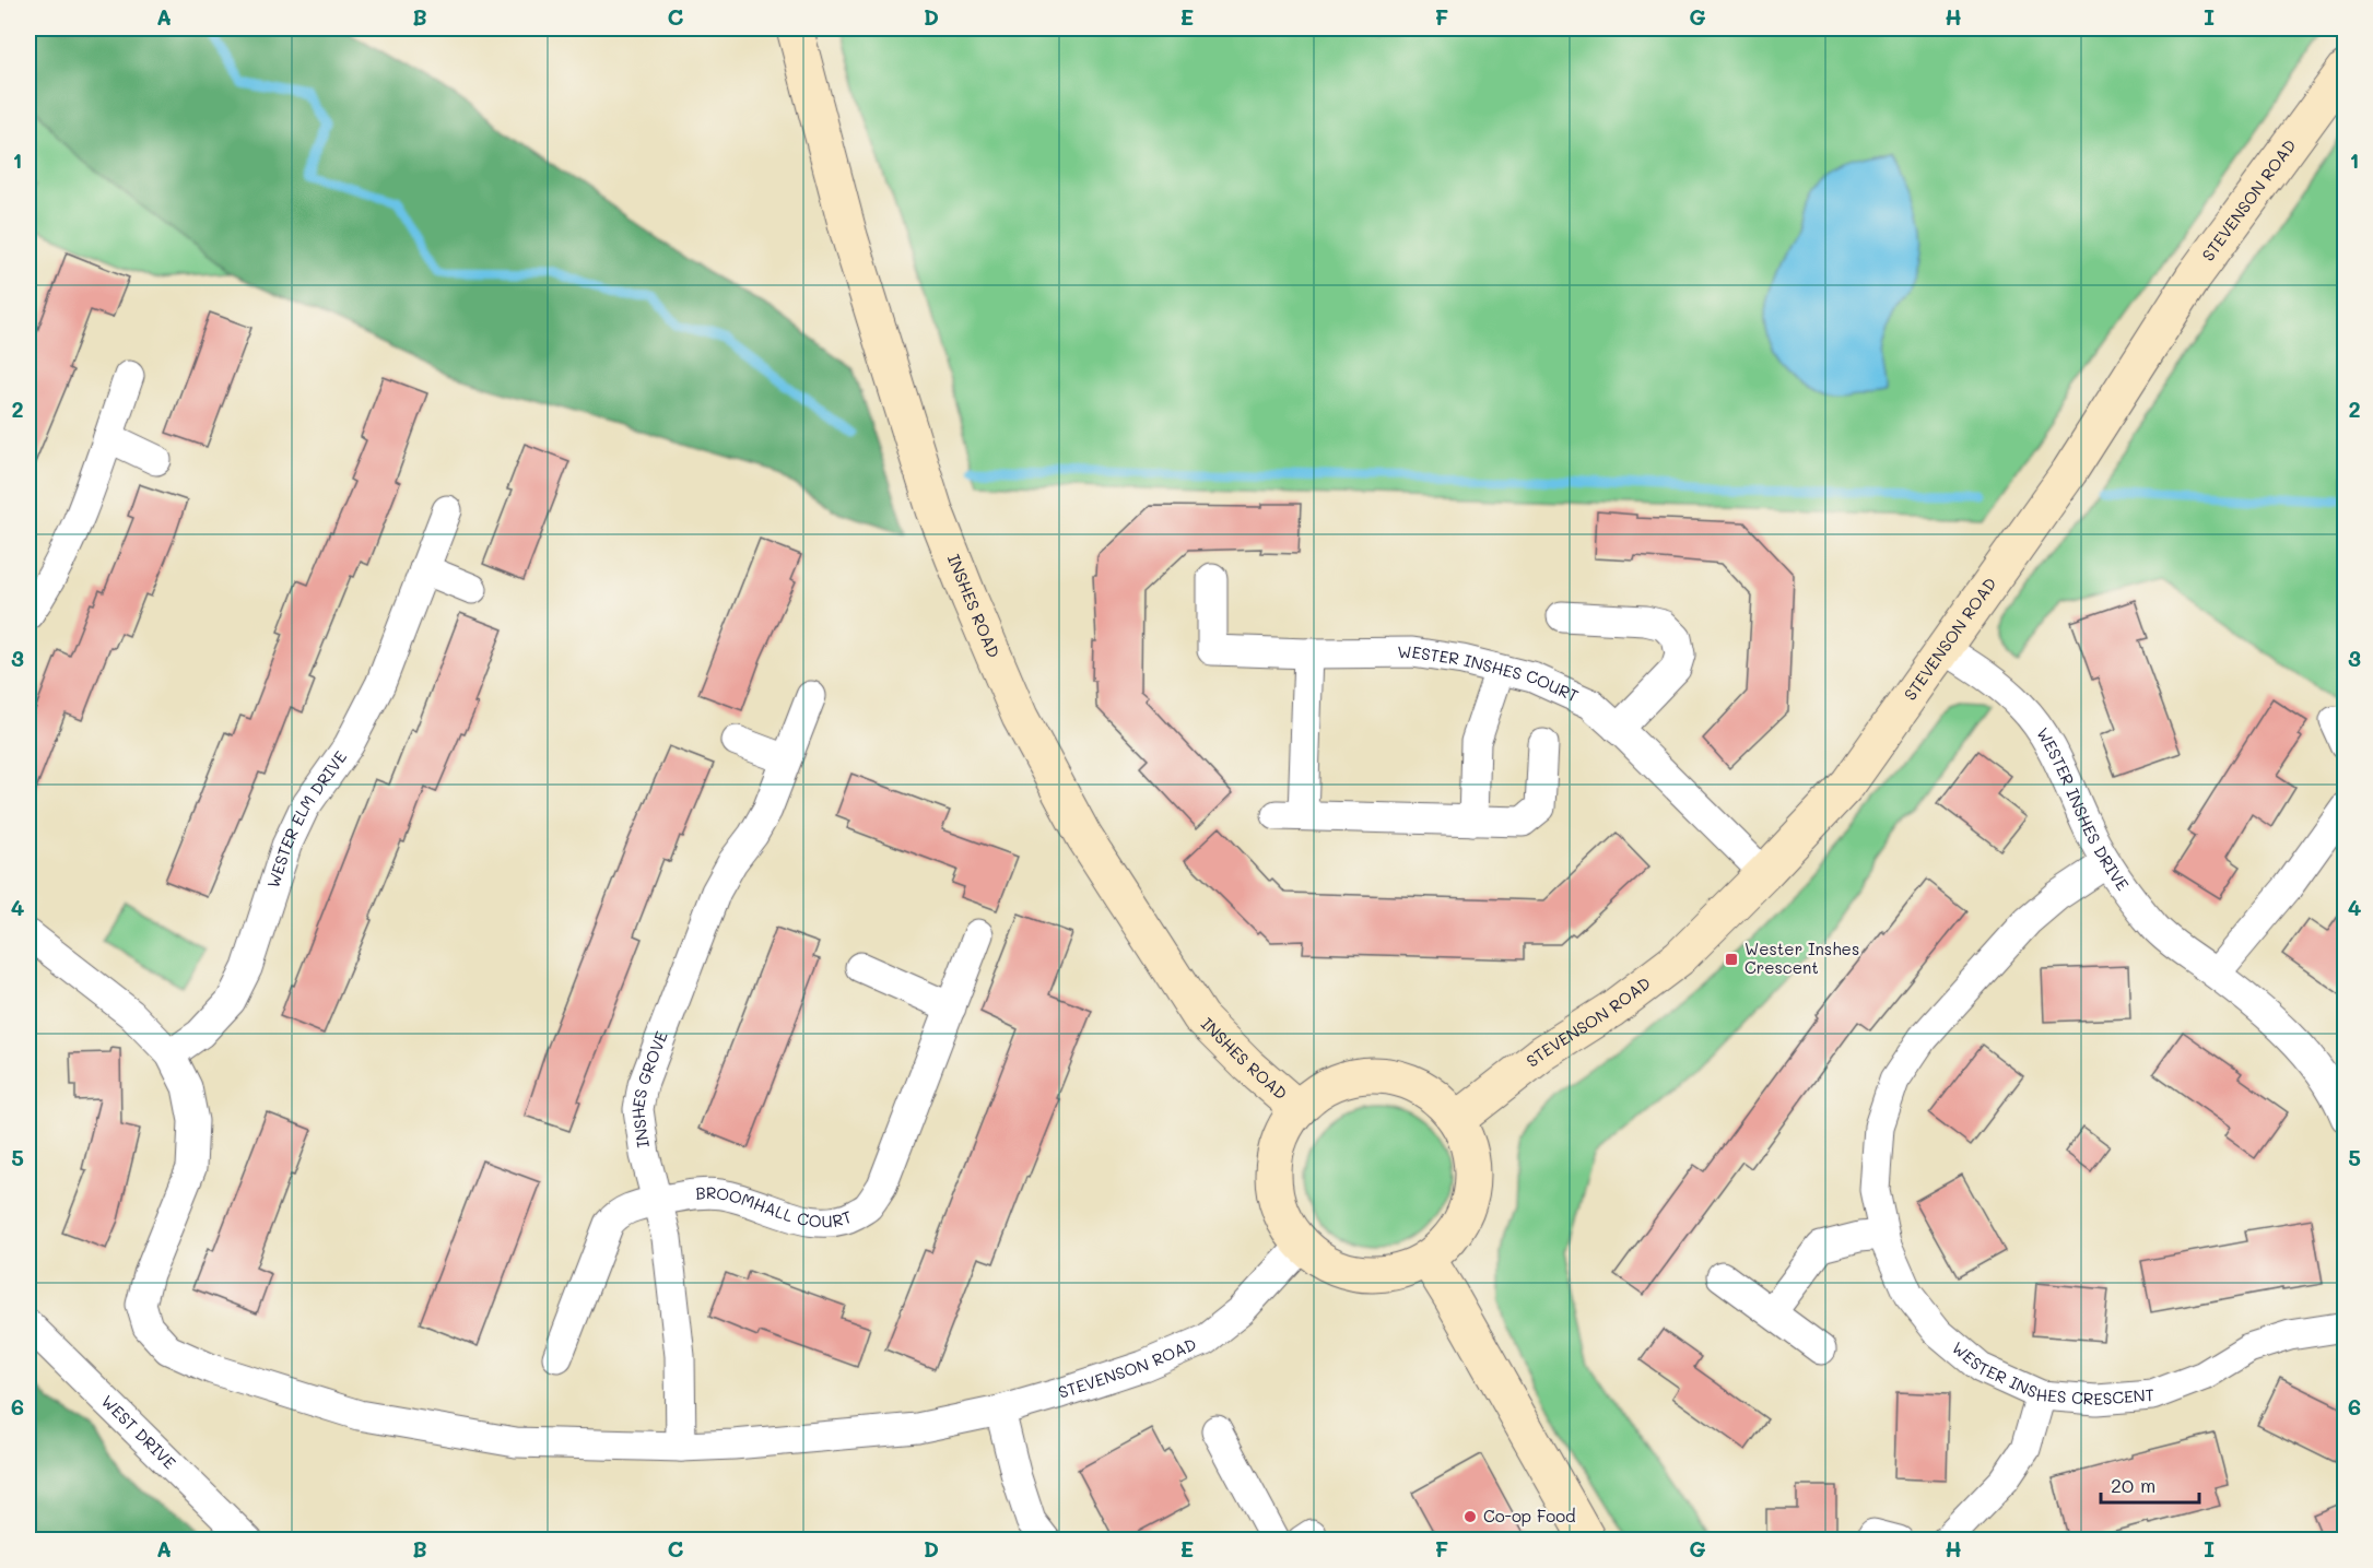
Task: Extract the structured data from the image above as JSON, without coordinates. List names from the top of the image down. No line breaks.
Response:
{"streets":{"street":["STEVENSON ROAD","INSHES ROAD","WESTER INSHES COURT","WESTER INSHES DRIVE","WESTER ELM DRIVE","INSHES GROVE","BROOMHALL COURT","WESTER INSHES CRESCENT","WEST DRIVE"]},"crossings":[["STEVENSON ROAD","INSHES ROAD"],["STEVENSON ROAD","WESTER INSHES COURT"],["STEVENSON ROAD","WESTER INSHES DRIVE"],["STEVENSON ROAD","WESTER ELM DRIVE"],["STEVENSON ROAD","INSHES GROVE"],["WESTER INSHES DRIVE","WESTER INSHES CRESCENT"],["INSHES GROVE","BROOMHALL COURT"]],"places":{"transit":["Wester Inshes Crescent"],"other":["Co-op Food"]},"scale_bar":"20 m","grid":{"columns":["A","B","C","D","E","F","G","H","I"],"rows":["1","2","3","4","5","6"]}}
